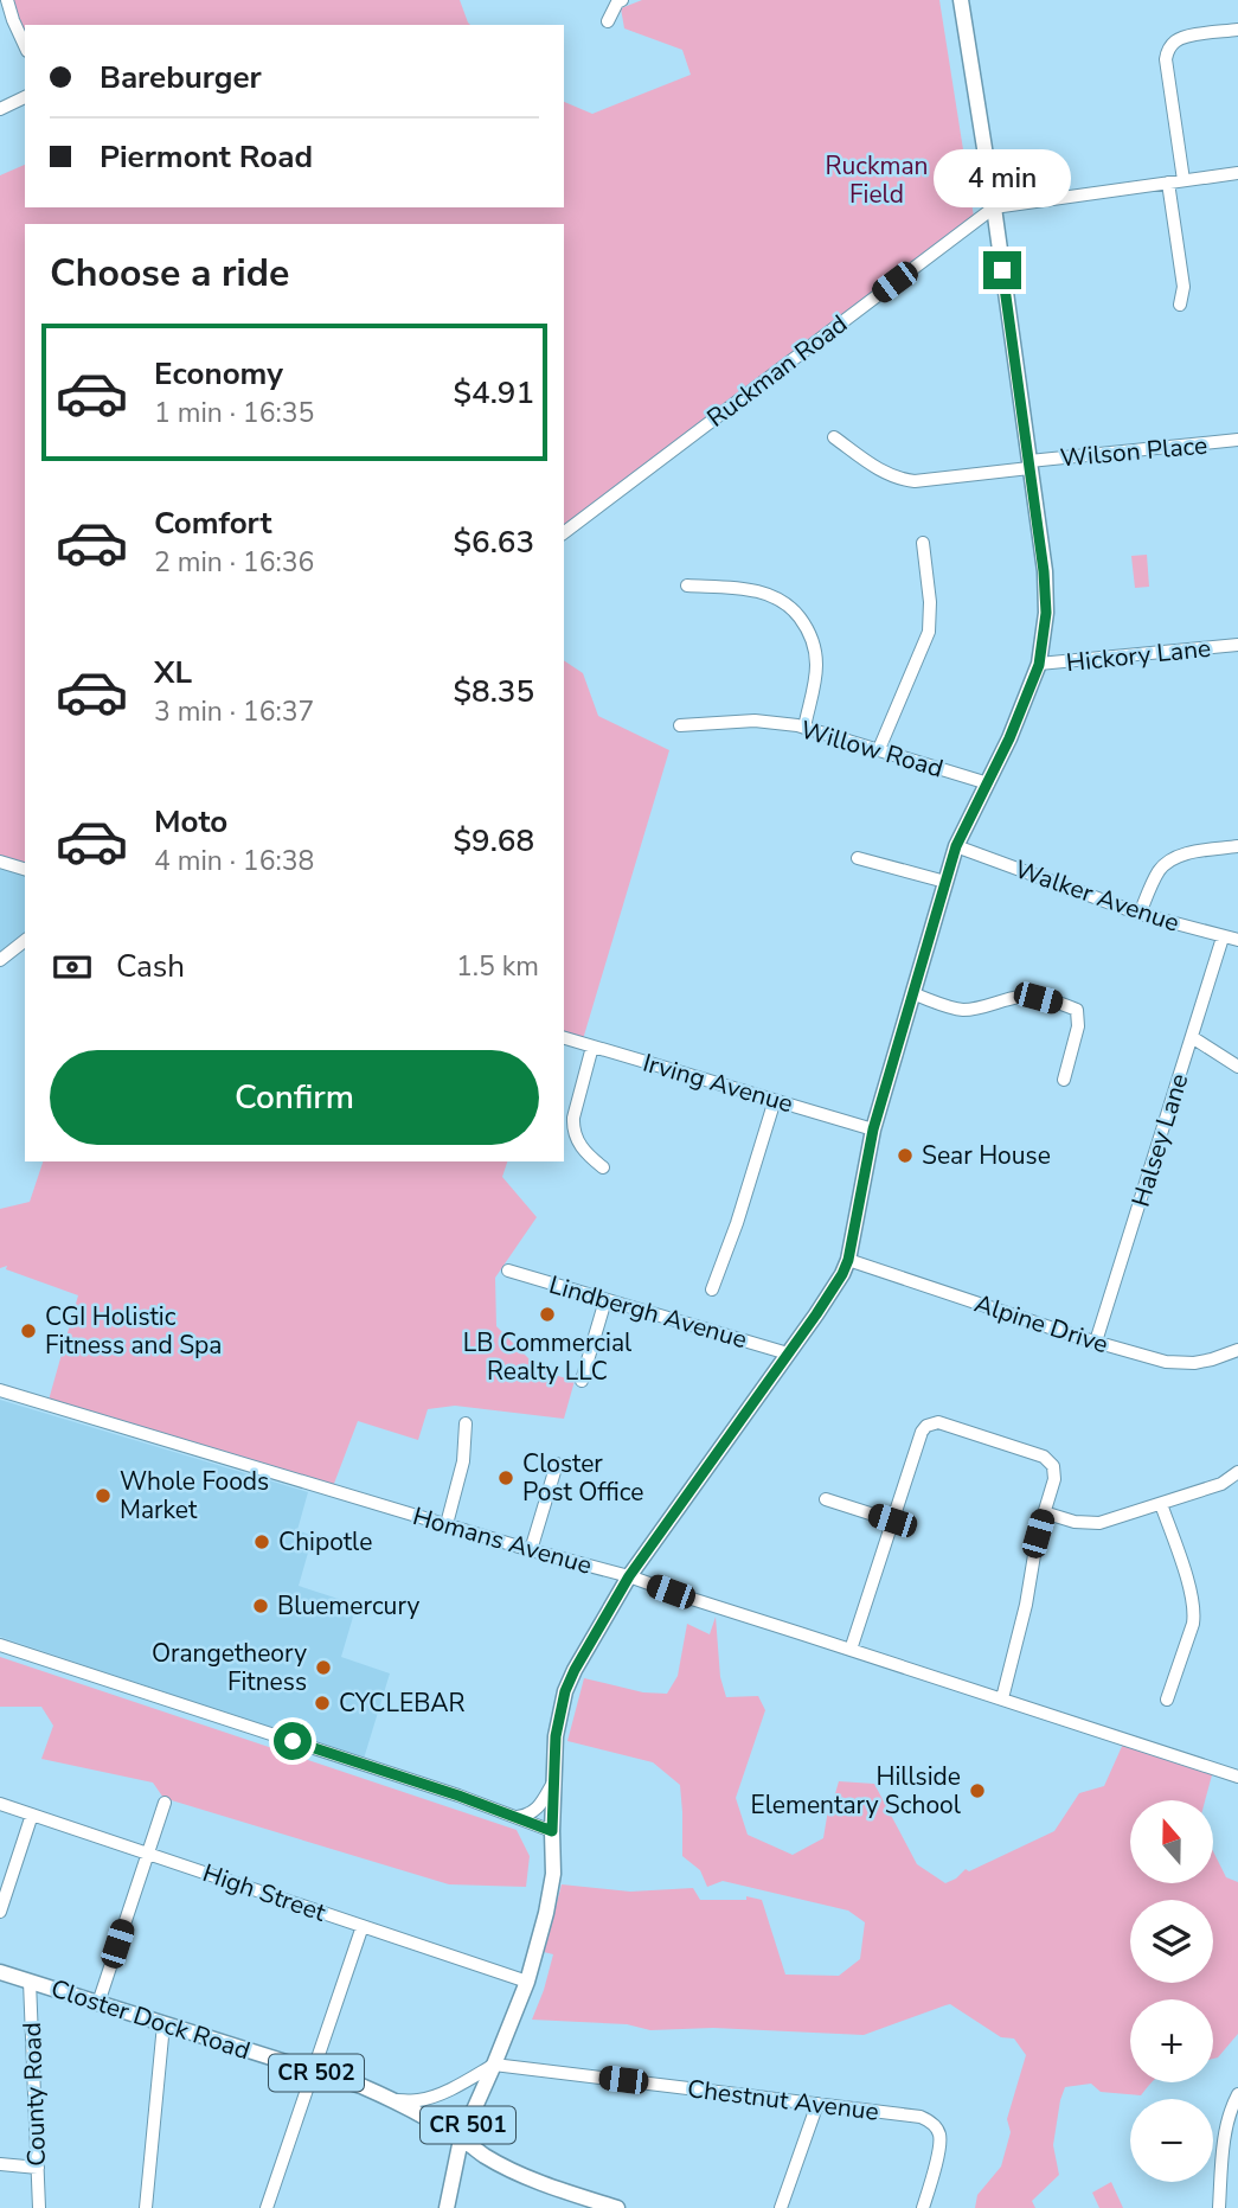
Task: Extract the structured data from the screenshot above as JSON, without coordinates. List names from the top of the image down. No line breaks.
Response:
{"streets":{"main road":["Closter Dock Road","CR 502","CR 501"],"street":["Ruckman Road","Wilson Place","Hickory Lane","Willow Road","Walker Avenue","Irving Avenue","Halsey Lane","Lindbergh Avenue","Alpine Drive","Homans Avenue","High Street","County Road","Chestnut Avenue"]},"crossings":[["Ruckman Road","CR 501"],["Wilson Place","CR 501"],["Hickory Lane","CR 501"],["Willow Road","CR 501"],["Walker Avenue","Halsey Lane"],["Walker Avenue","CR 501"],["Irving Avenue","CR 501"],["Halsey Lane","Alpine Drive"],["Lindbergh Avenue","CR 501"],["Alpine Drive","CR 501"],["Homans Avenue","CR 501"],["High Street","CR 501"],["Closter Dock Road","County Road"],["Closter Dock Road","CR 501"],["Chestnut Avenue","CR 501"]],"parks":["Ruckman Field"],"places":["Sear House","LB Commercial Realty LLC","CGI Holistic Fitness and Spa","Closter Post Office","Whole Foods Market","Chipotle","Bluemercury","Orangetheory Fitness","CYCLEBAR","Hillside Elementary School"],"north":"top","page":{"banner":["Bareburger","Piermont Road"],"bubble":"4 min","heading":"Choose a ride","list":[{"name":"Economy","note":"1 min · 16:35","value":"$4.91"},{"name":"Comfort","note":"2 min · 16:36","value":"$6.63"},{"name":"XL","note":"3 min · 16:37","value":"$8.35"},{"name":"Moto","note":"4 min · 16:38","value":"$9.68"}],"pay":["Cash","1.5 km"],"buttons":"Confirm","map_buttons":["+","−"]}}
